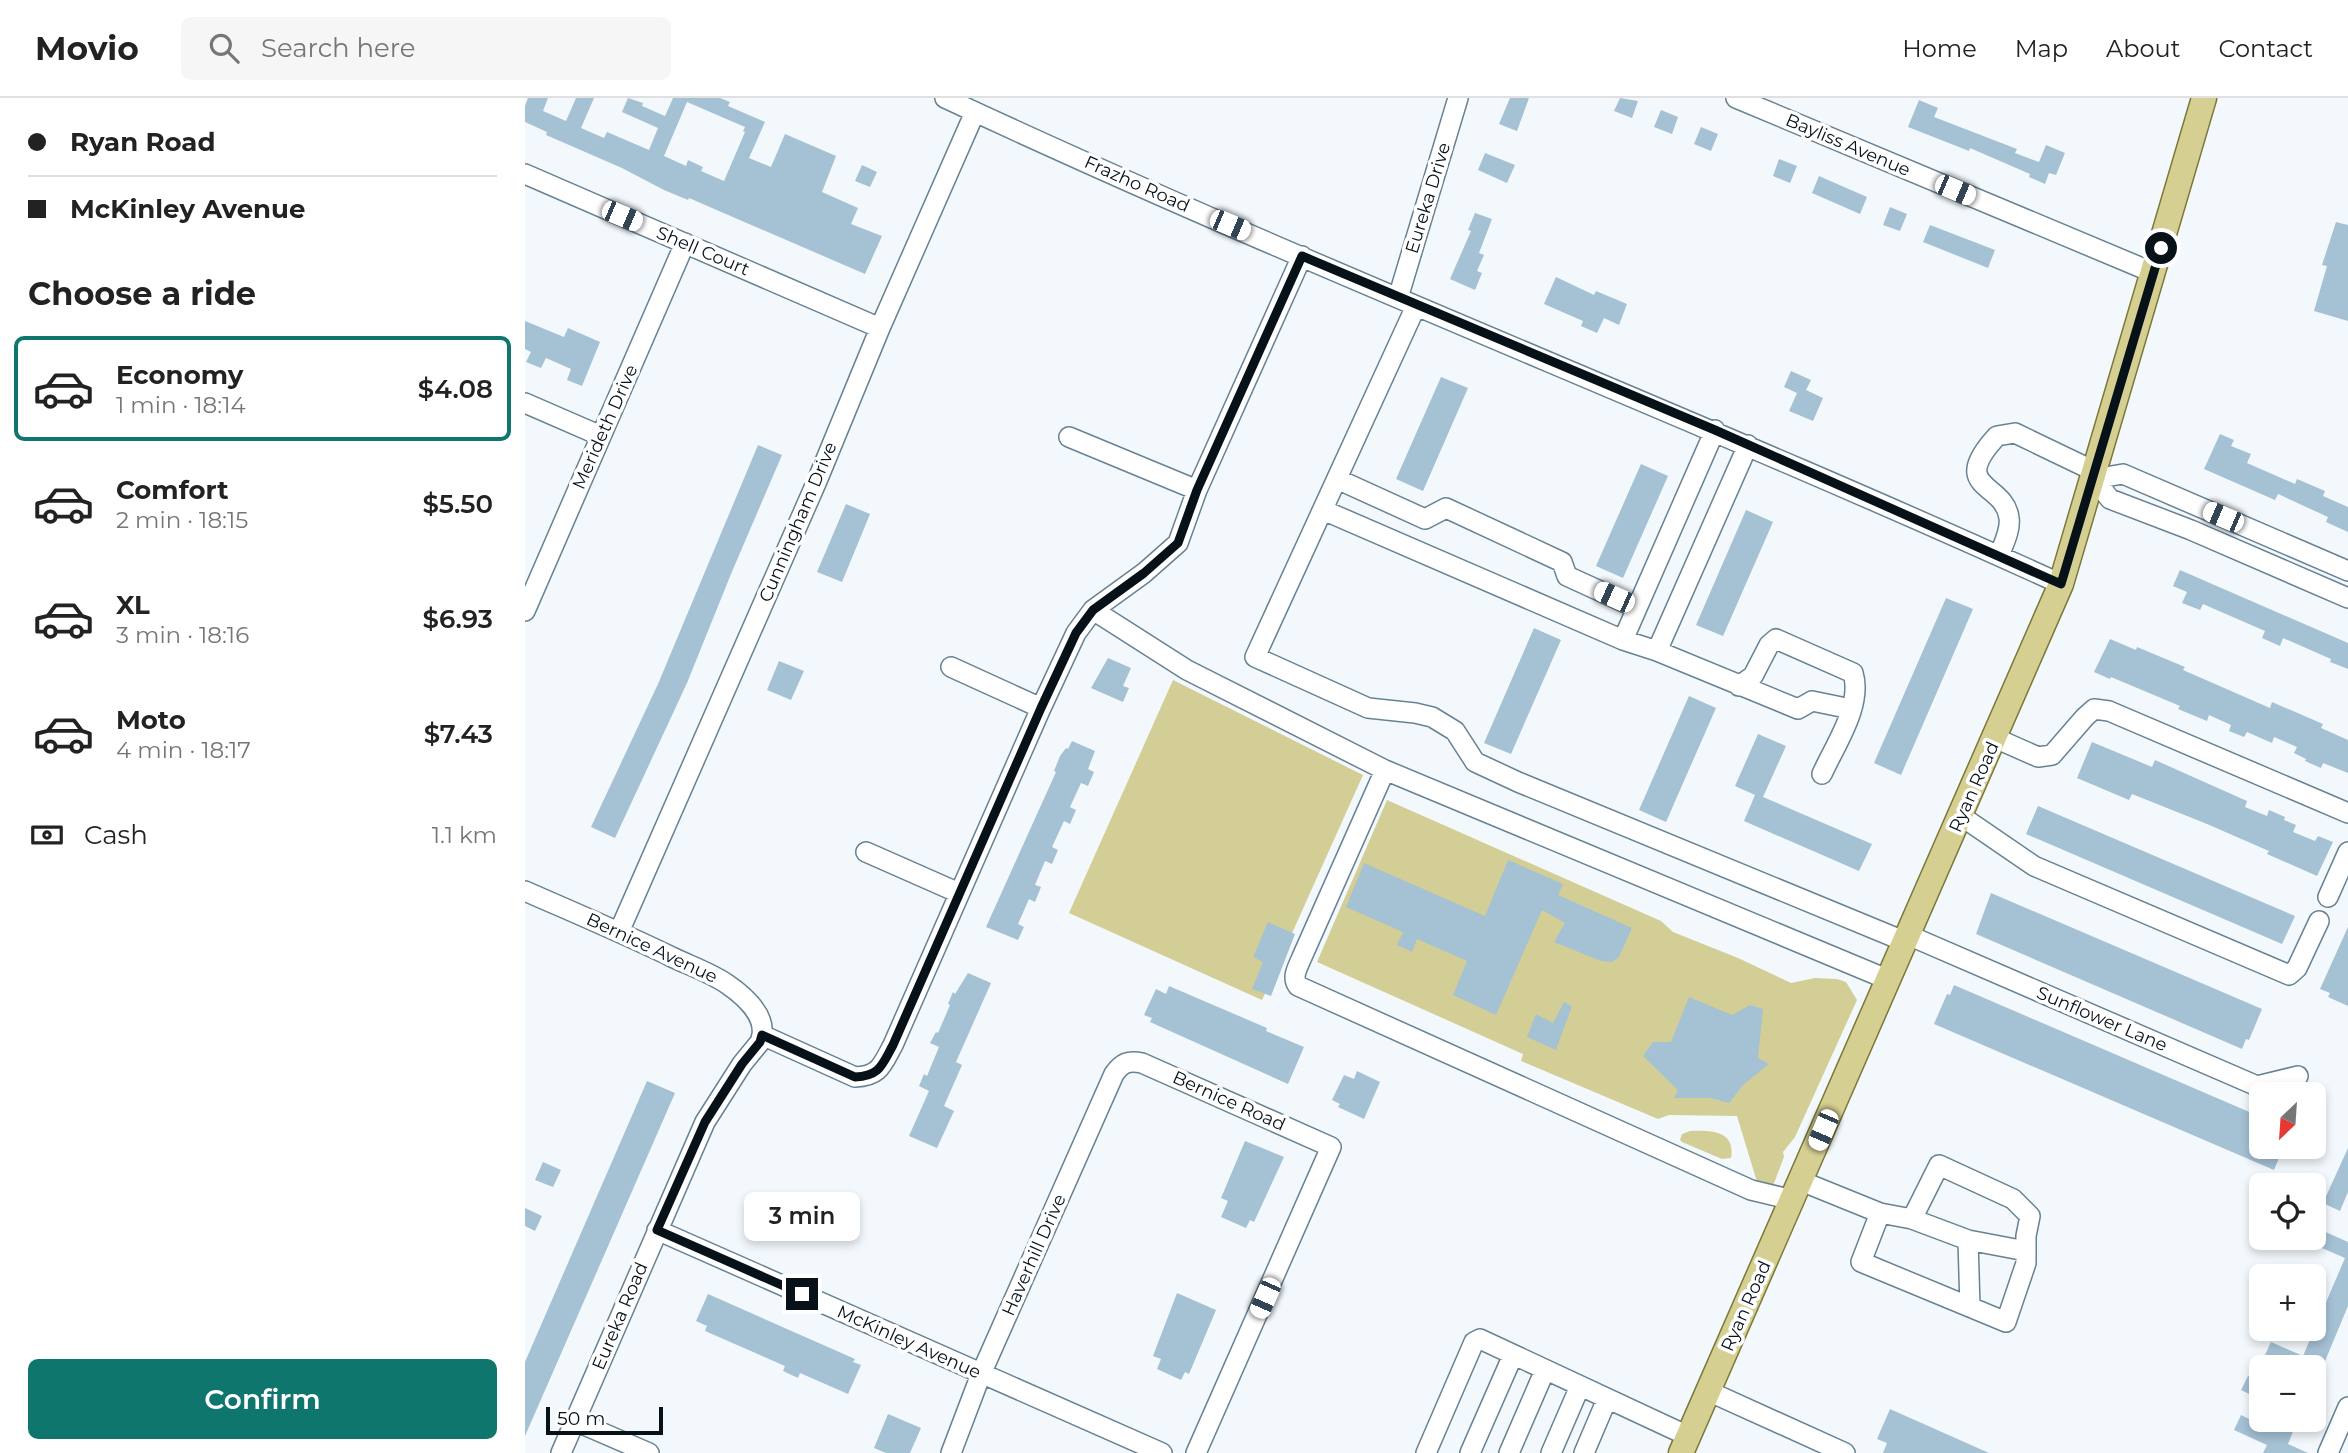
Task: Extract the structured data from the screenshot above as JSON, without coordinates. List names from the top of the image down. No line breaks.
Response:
{"streets":{"main road":["Ryan Road"],"street":["Bayliss Avenue","Frazho Road","Eureka Drive","Shell Court","Merideth Drive","Cunningham Drive","Bernice Avenue","Sunflower Lane","Bernice Road","Haverhill Drive","Eureka Road","McKinley Avenue"]},"crossings":[["Bayliss Avenue","Ryan Road"],["Frazho Road","Eureka Drive"],["Frazho Road","Cunningham Drive"],["Frazho Road","Ryan Road"],["Eureka Drive","Sunflower Lane"],["Shell Court","Merideth Drive"],["Shell Court","Cunningham Drive"],["Cunningham Drive","Bernice Avenue"],["Ryan Road","Sunflower Lane"],["Bernice Avenue","Eureka Road"],["Bernice Road","Haverhill Drive"],["Haverhill Drive","McKinley Avenue"],["Eureka Road","McKinley Avenue"]],"scale_bar":"50 m","north":"bottom left","page":{"header":"Movio","search":"Search here","nav":["Home","Map","About","Contact"],"banner":["Ryan Road","McKinley Avenue"],"heading":"Choose a ride","list":[{"name":"Economy","note":"1 min · 18:14","value":"$4.08"},{"name":"Comfort","note":"2 min · 18:15","value":"$5.50"},{"name":"XL","note":"3 min · 18:16","value":"$6.93"},{"name":"Moto","note":"4 min · 18:17","value":"$7.43"}],"pay":["Cash","1.1 km"],"map_buttons":["+","−"],"bubble":"3 min","buttons":"Confirm","scale":"50 m"}}
